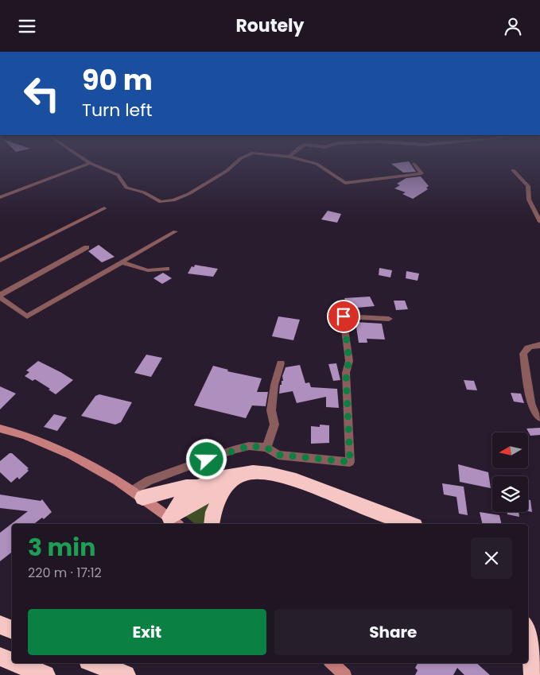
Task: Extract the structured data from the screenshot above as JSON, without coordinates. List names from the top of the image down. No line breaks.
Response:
{"north":"left","page":{"header":"Routely","turn":["90 m","Turn left"],"heading":["3 min","220 m · 17:12"],"buttons":["Exit","Share"]}}
